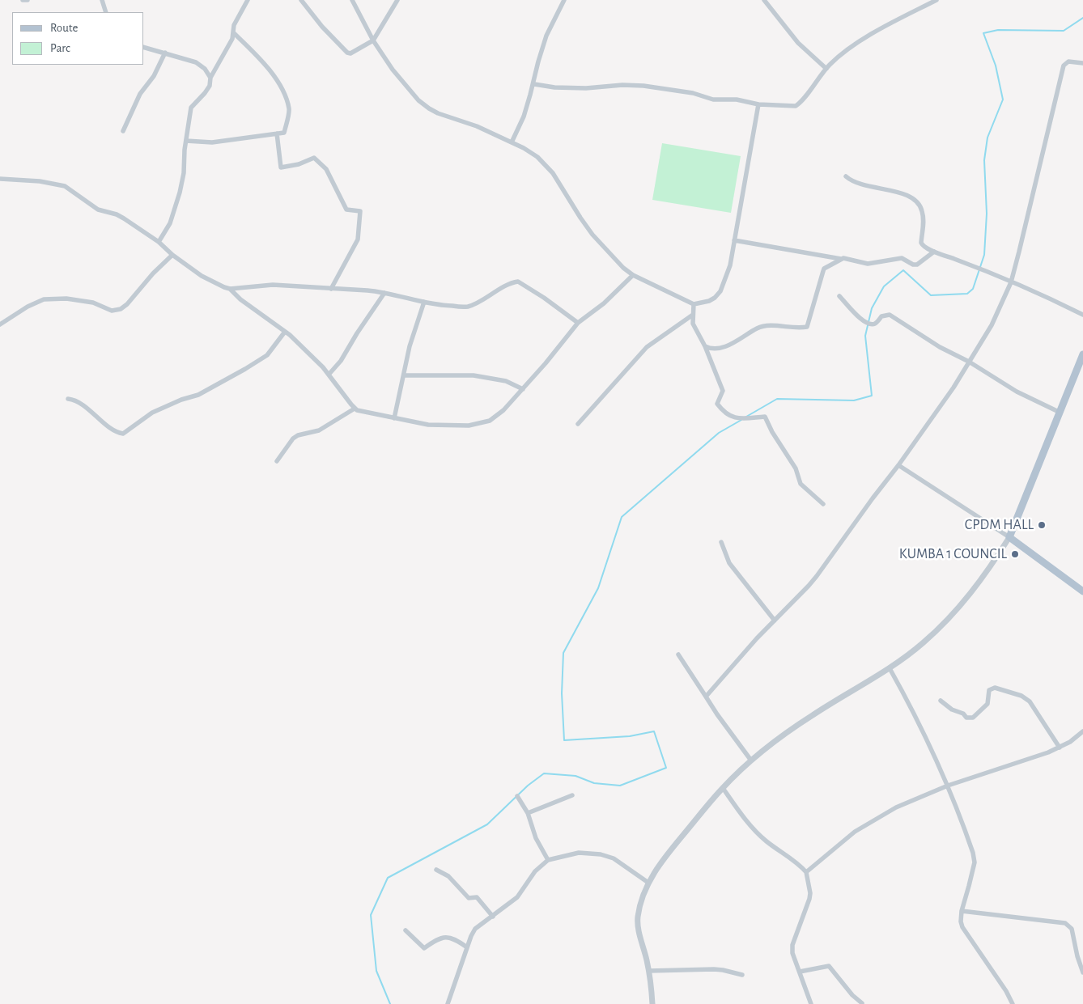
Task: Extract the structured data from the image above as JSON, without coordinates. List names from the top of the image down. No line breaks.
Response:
{"places":["CPDM HALL","KUMBA 1 COUNCIL"],"legend":["Route","Parc"]}
